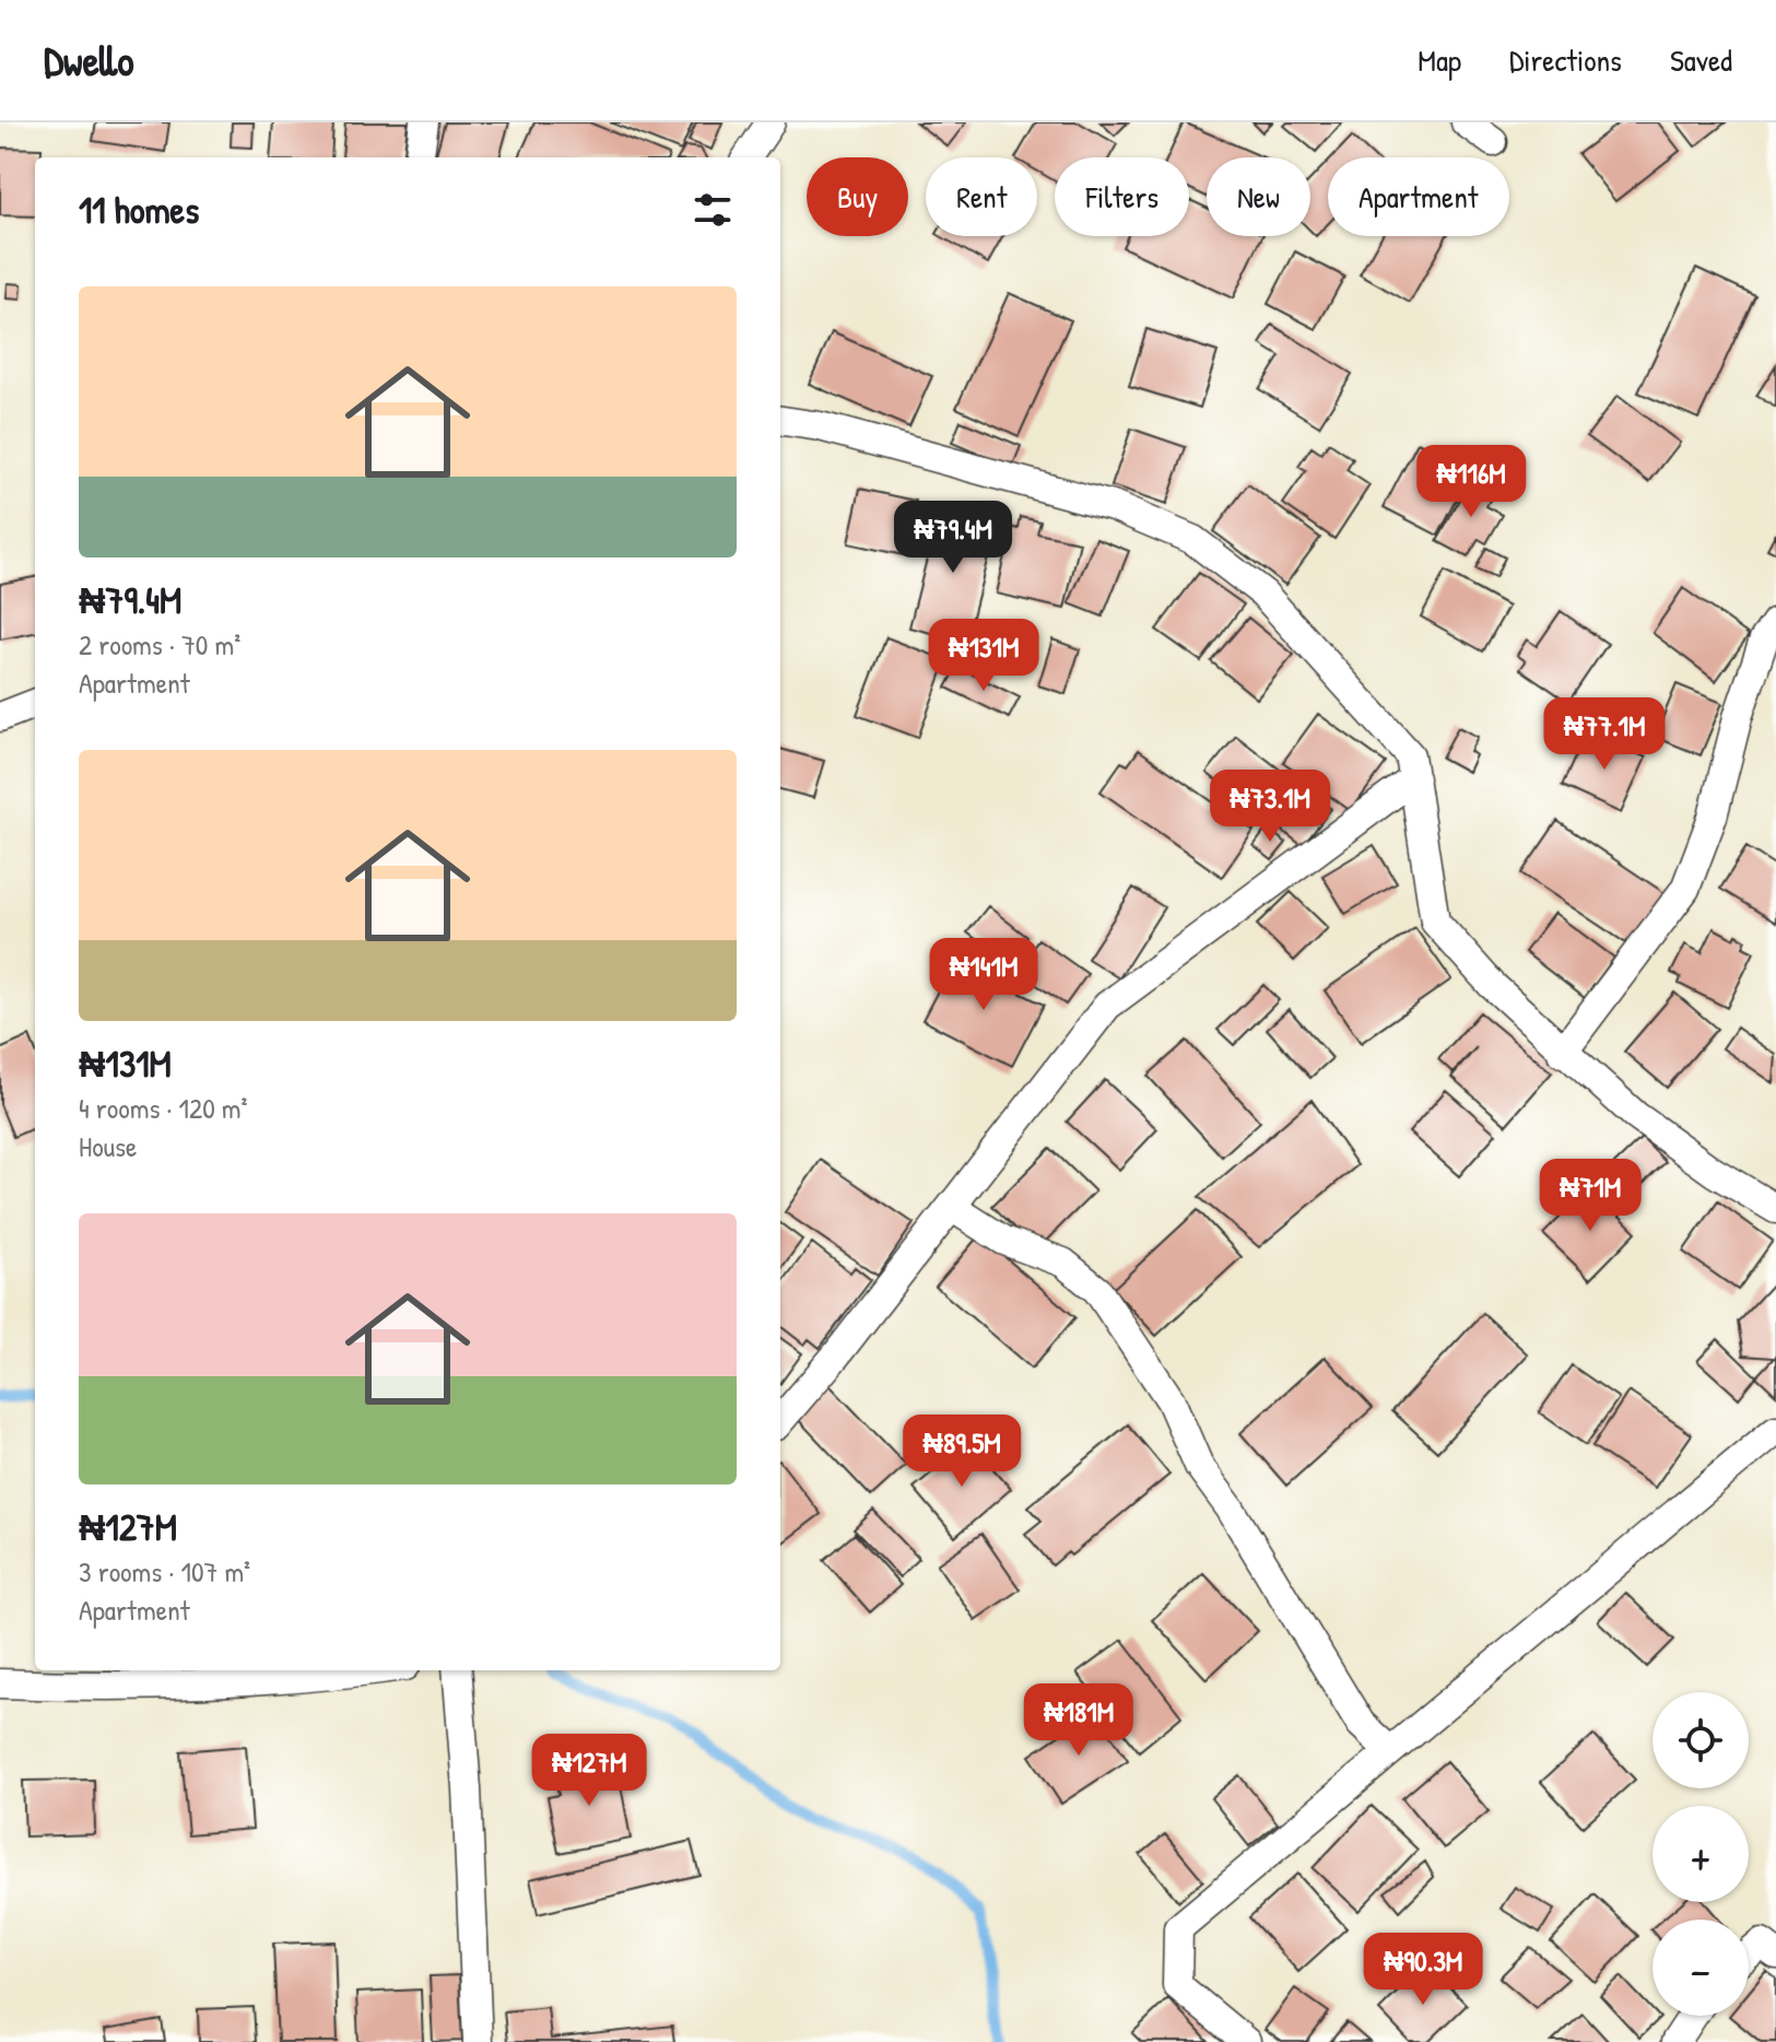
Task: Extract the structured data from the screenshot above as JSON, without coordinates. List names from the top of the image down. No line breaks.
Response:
{"page":{"header":"Dwello","nav":["Map","Directions","Saved"],"chip":["Buy","Rent","Filters","New","Apartment"],"heading":"11 homes","list":[{"name":"₦79.4M","note":"2 rooms · 70 m² · Apartment"},{"name":"₦131M","note":"4 rooms · 120 m² · House"},{"name":"₦127M","note":"3 rooms · 107 m² · Apartment"}],"price":["₦116M","₦79.4M","₦131M","₦77.1M","₦73.1M","₦141M","₦71M","₦89.5M","₦181M","₦127M","₦90.3M"],"map_buttons":["+","−"]}}
